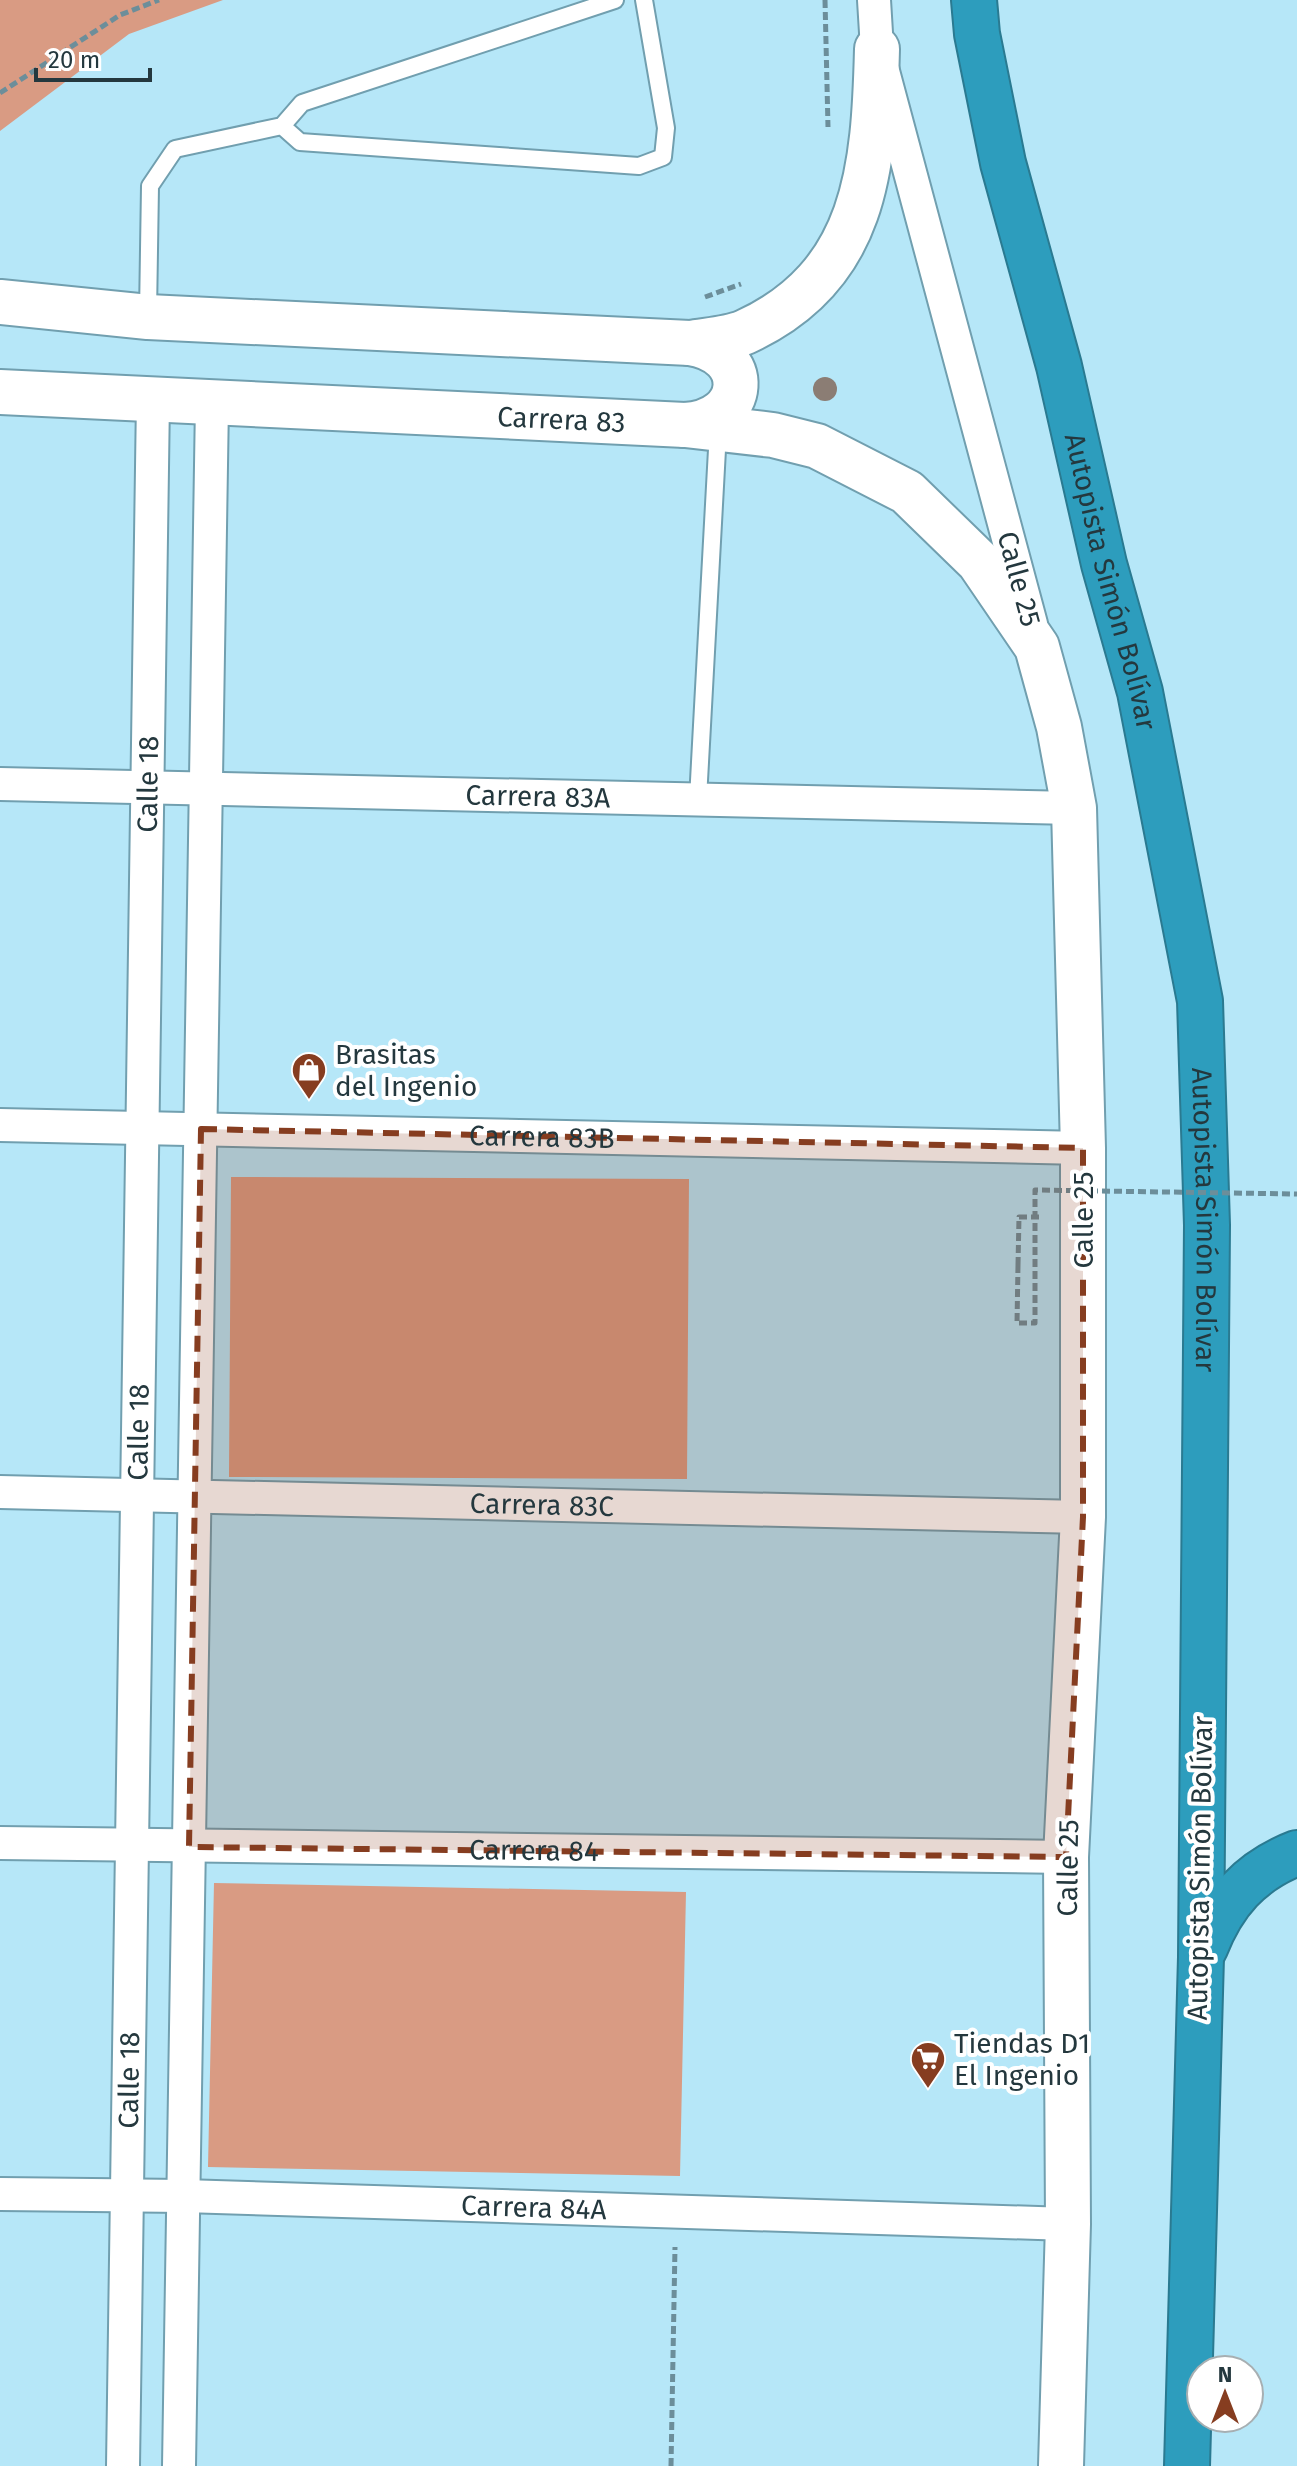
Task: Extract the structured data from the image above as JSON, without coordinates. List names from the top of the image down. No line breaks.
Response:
{"streets":{"highway":["Autopista Simón Bolívar"],"street":["Carrera 83","Calle 25","Calle 18","Carrera 83A","Carrera 83B","Carrera 83C","Carrera 84","Carrera 84A"]},"crossings":[["Carrera 83","Calle 25"],["Carrera 83","Calle 18"],["Calle 25","Carrera 83A"],["Calle 25","Carrera 83B"],["Calle 25","Carrera 83C"],["Calle 25","Carrera 84"],["Calle 25","Carrera 84A"],["Calle 18","Carrera 83A"],["Calle 18","Carrera 83B"],["Calle 18","Carrera 83C"],["Calle 18","Carrera 84"],["Calle 18","Carrera 84A"]],"places":{"shop":["Brasitas del Ingenio"],"supermarket":["Tiendas D1 El Ingenio"]},"scale_bar":"20 m","north":"top"}
